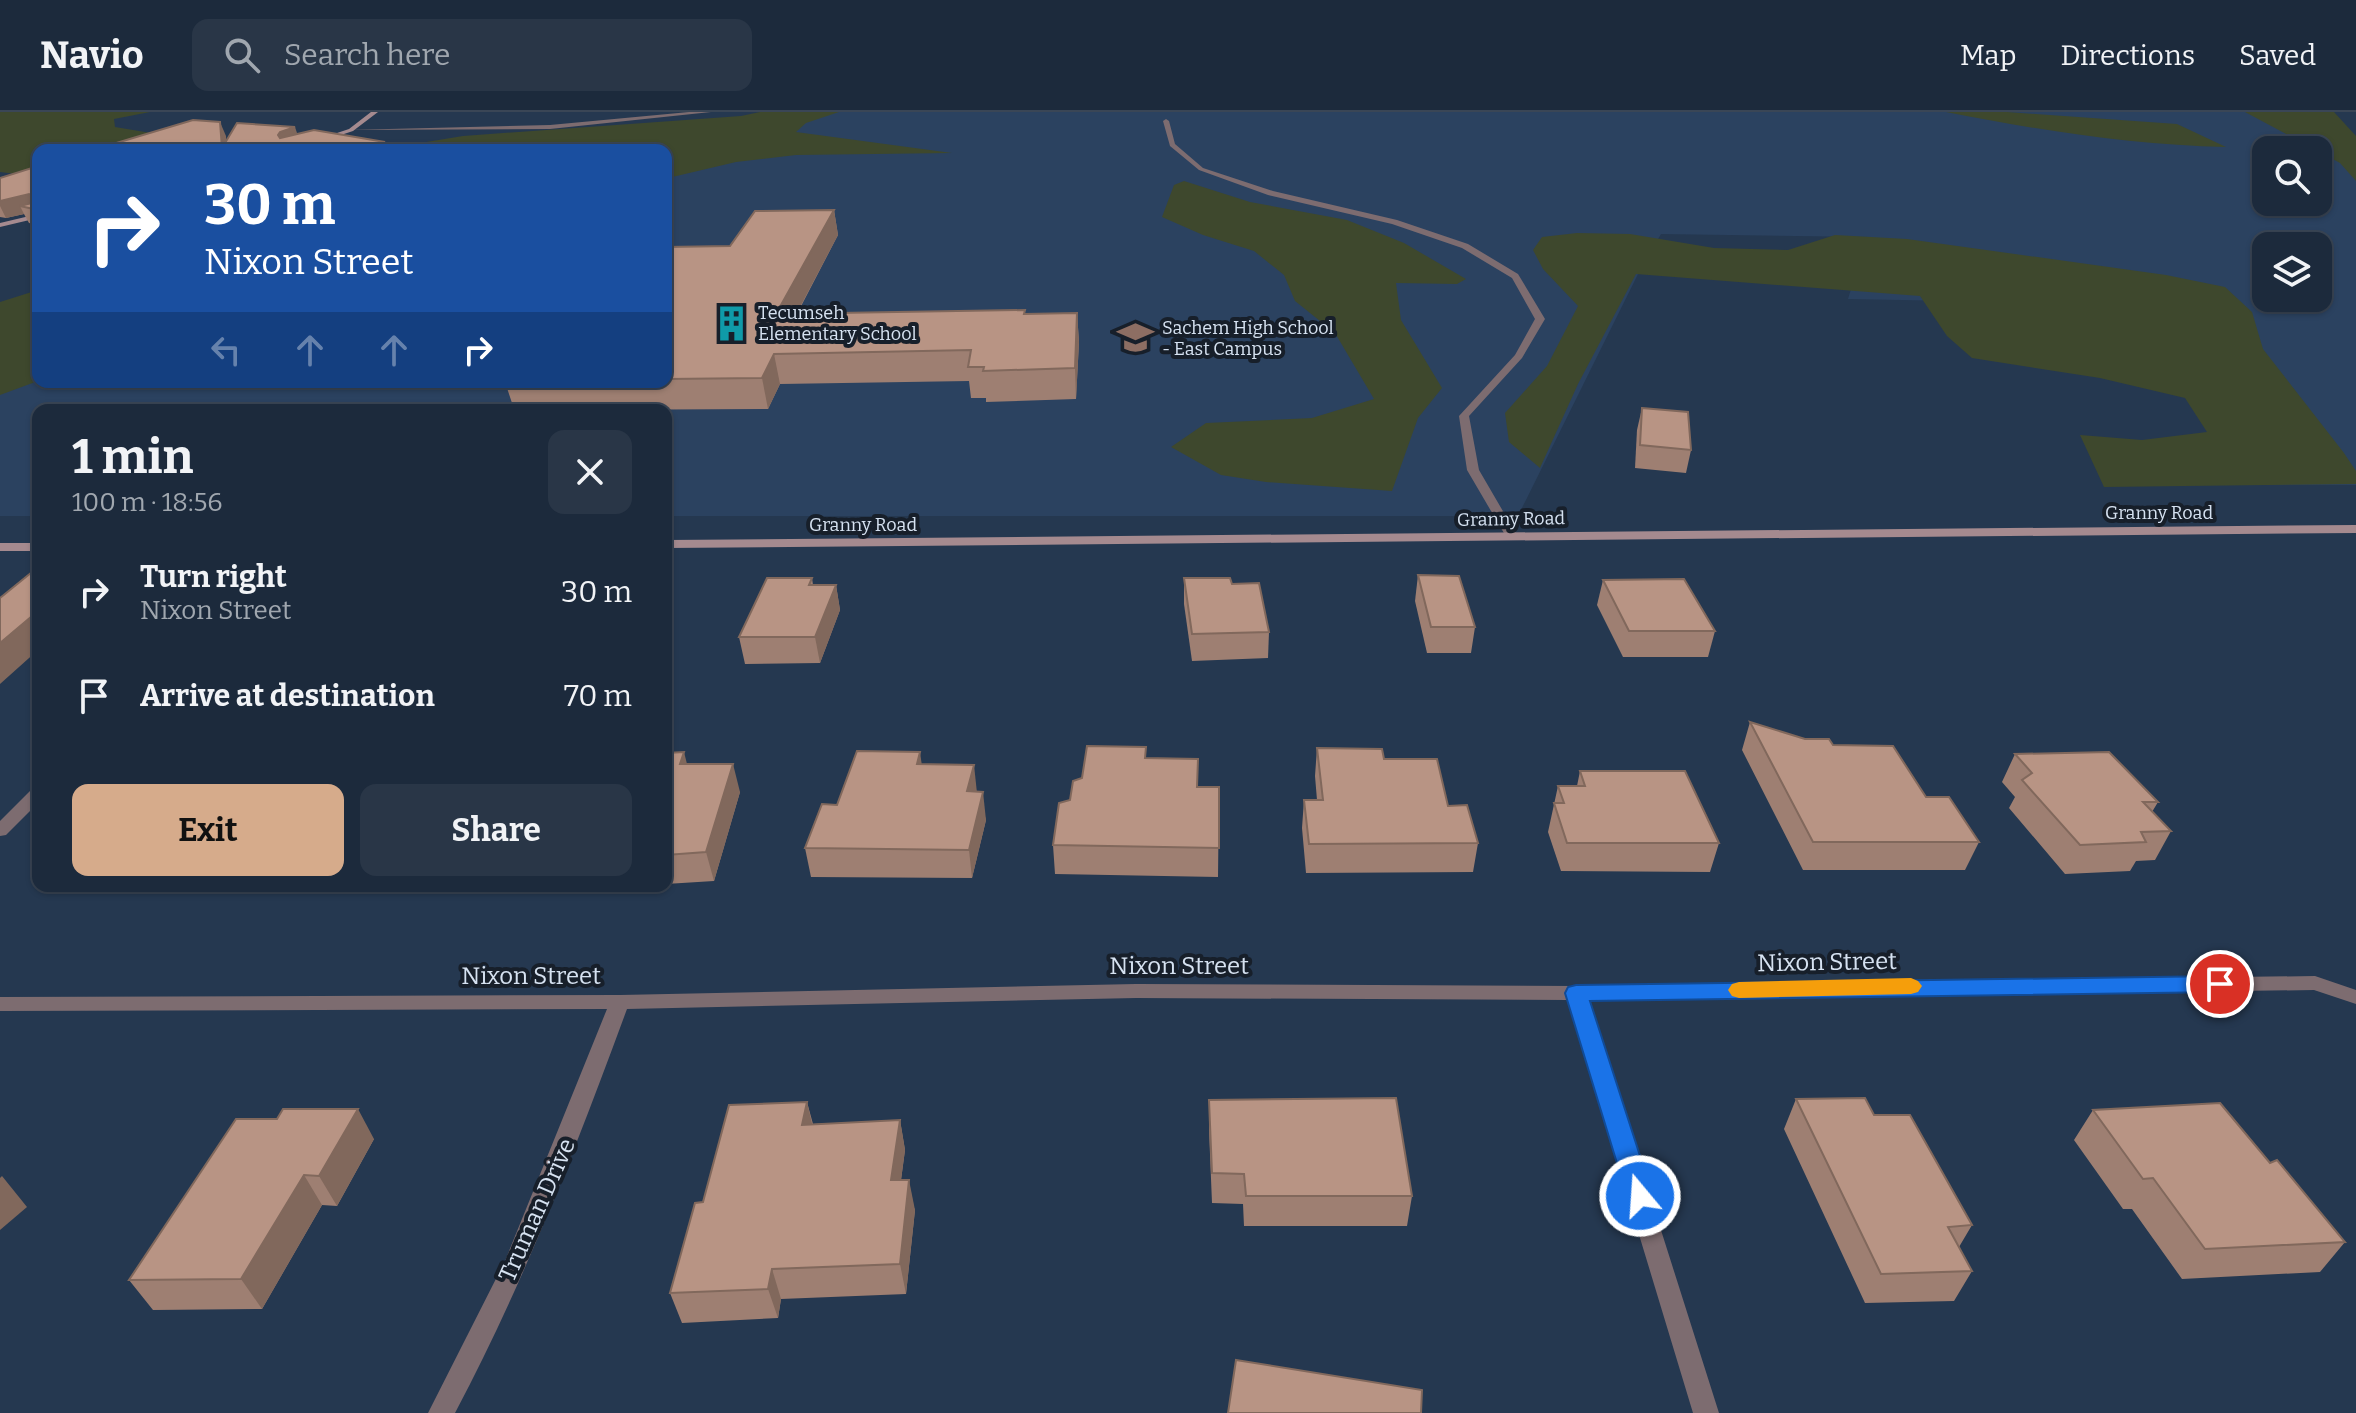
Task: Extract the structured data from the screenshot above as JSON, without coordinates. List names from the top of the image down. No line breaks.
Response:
{"streets":{"street":["Granny Road","Nixon Street","Truman Drive"]},"crossings":[["Nixon Street","Truman Drive"]],"places":{"building":["Tecumseh Elementary School"],"school or university":["Sachem High School - East Campus"]},"page":{"header":"Navio","search":"Search here","nav":["Map","Directions","Saved"],"turn":["30 m","Nixon Street"],"heading":["1 min","100 m · 18:56"],"list":[{"name":"Turn right","note":"Nixon Street","value":"30 m"},{"name":"Arrive at destination","value":"70 m"}],"buttons":["Exit","Share"]}}
